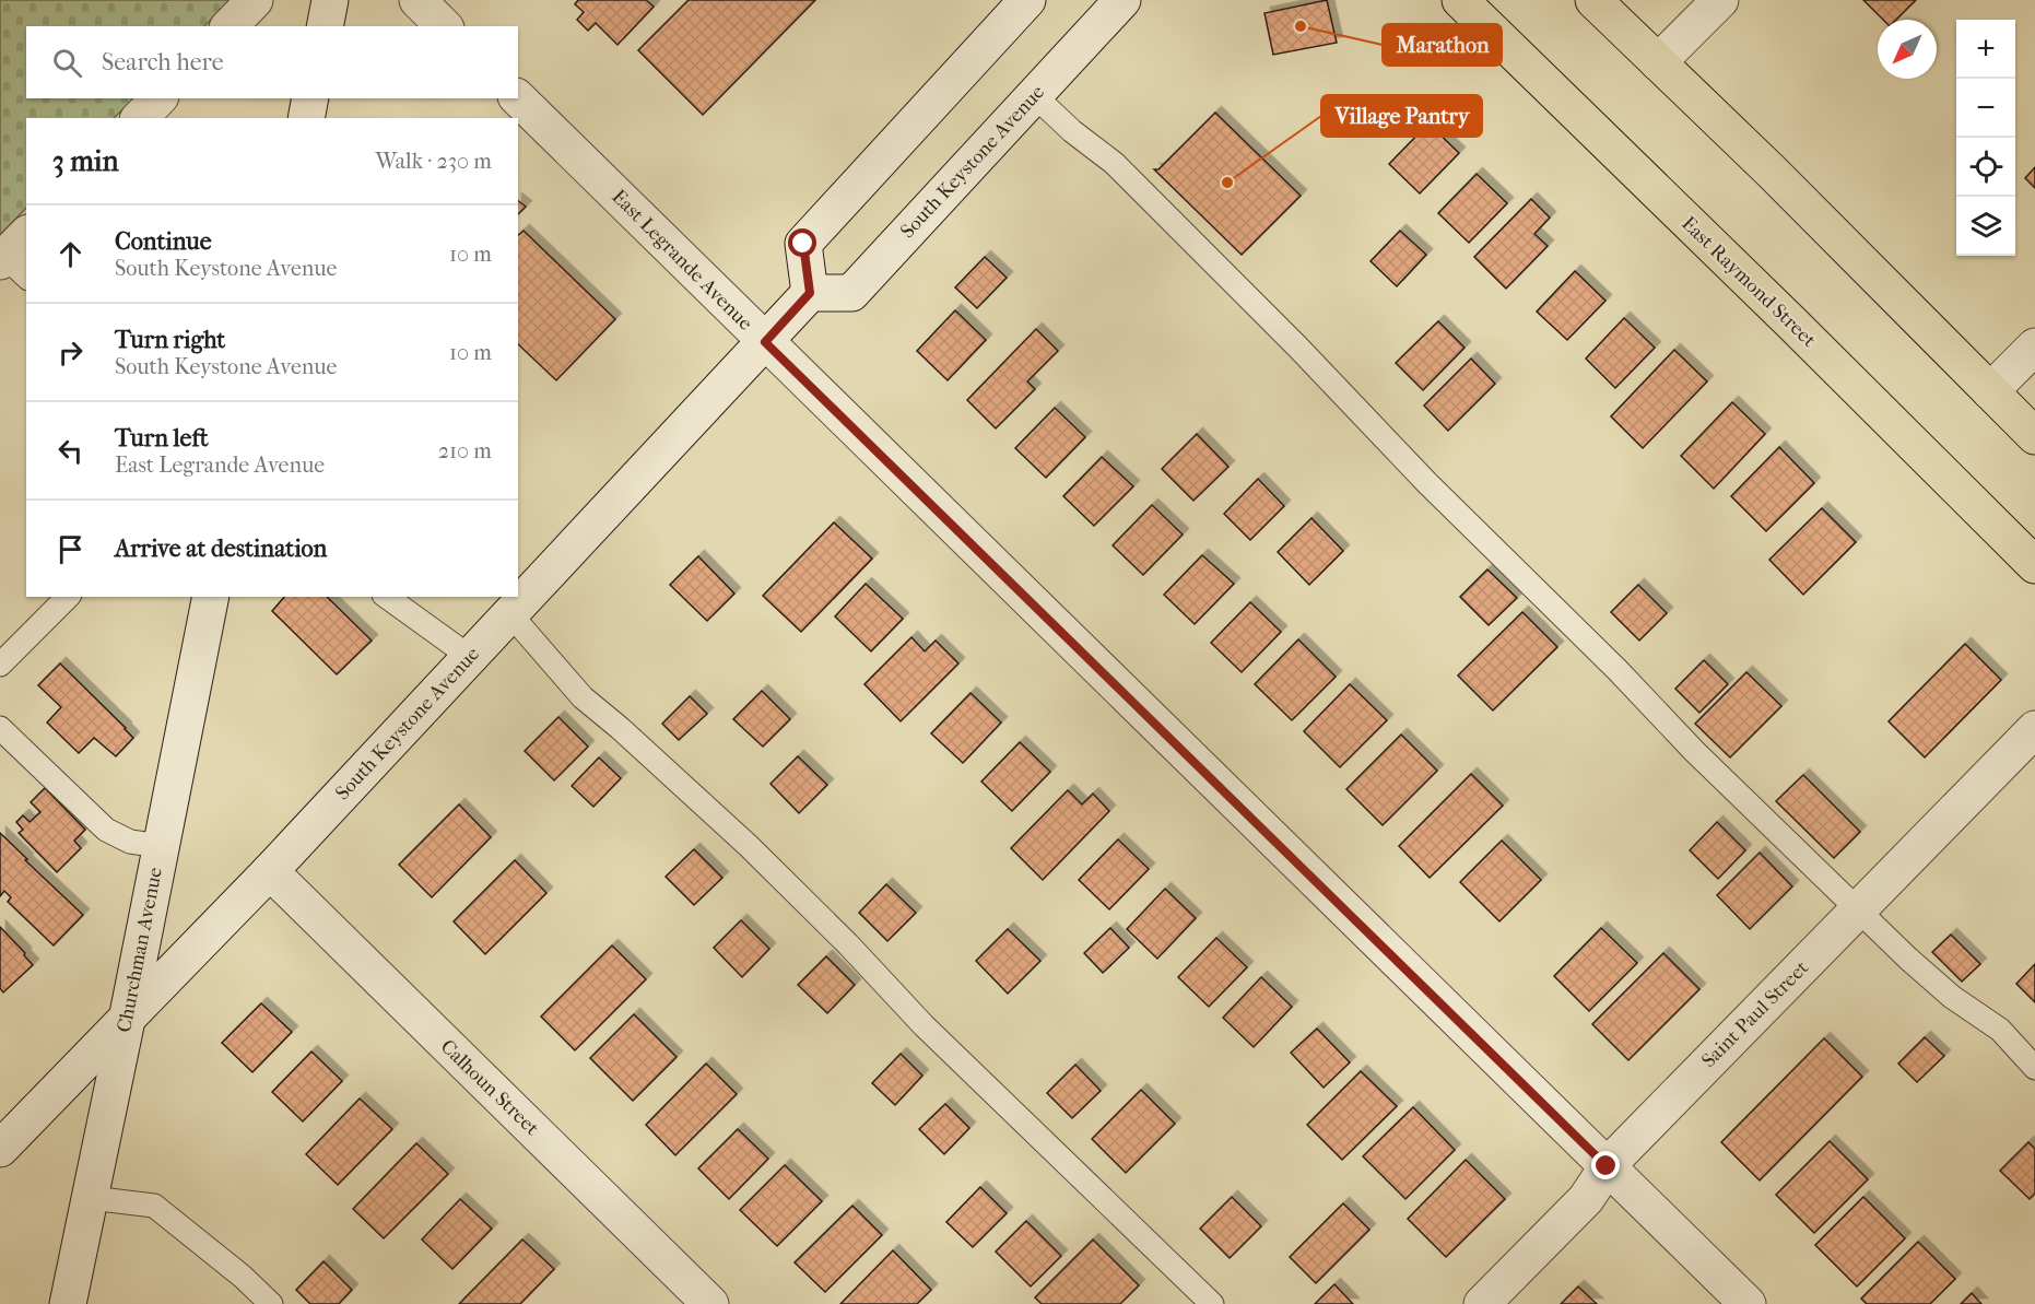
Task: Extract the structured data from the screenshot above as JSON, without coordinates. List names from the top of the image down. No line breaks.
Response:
{"streets":{"main road":["East Raymond Street"],"street":["South Keystone Avenue","East Legrande Avenue","Churchman Avenue","Saint Paul Street","Calhoun Street"]},"crossings":[["South Keystone Avenue","East Legrande Avenue"],["South Keystone Avenue","Churchman Avenue"],["South Keystone Avenue","Calhoun Street"],["East Legrande Avenue","Saint Paul Street"]],"places":["Marathon","Village Pantry"],"north":"bottom left","page":{"map_buttons":["+","−"],"search":"Search here","heading":["3 min","Walk · 230 m"],"list":[["Continue","South Keystone Avenue","10 m"],["Turn right","South Keystone Avenue","10 m"],["Turn left","East Legrande Avenue","210 m"],"Arrive at destination"]}}
